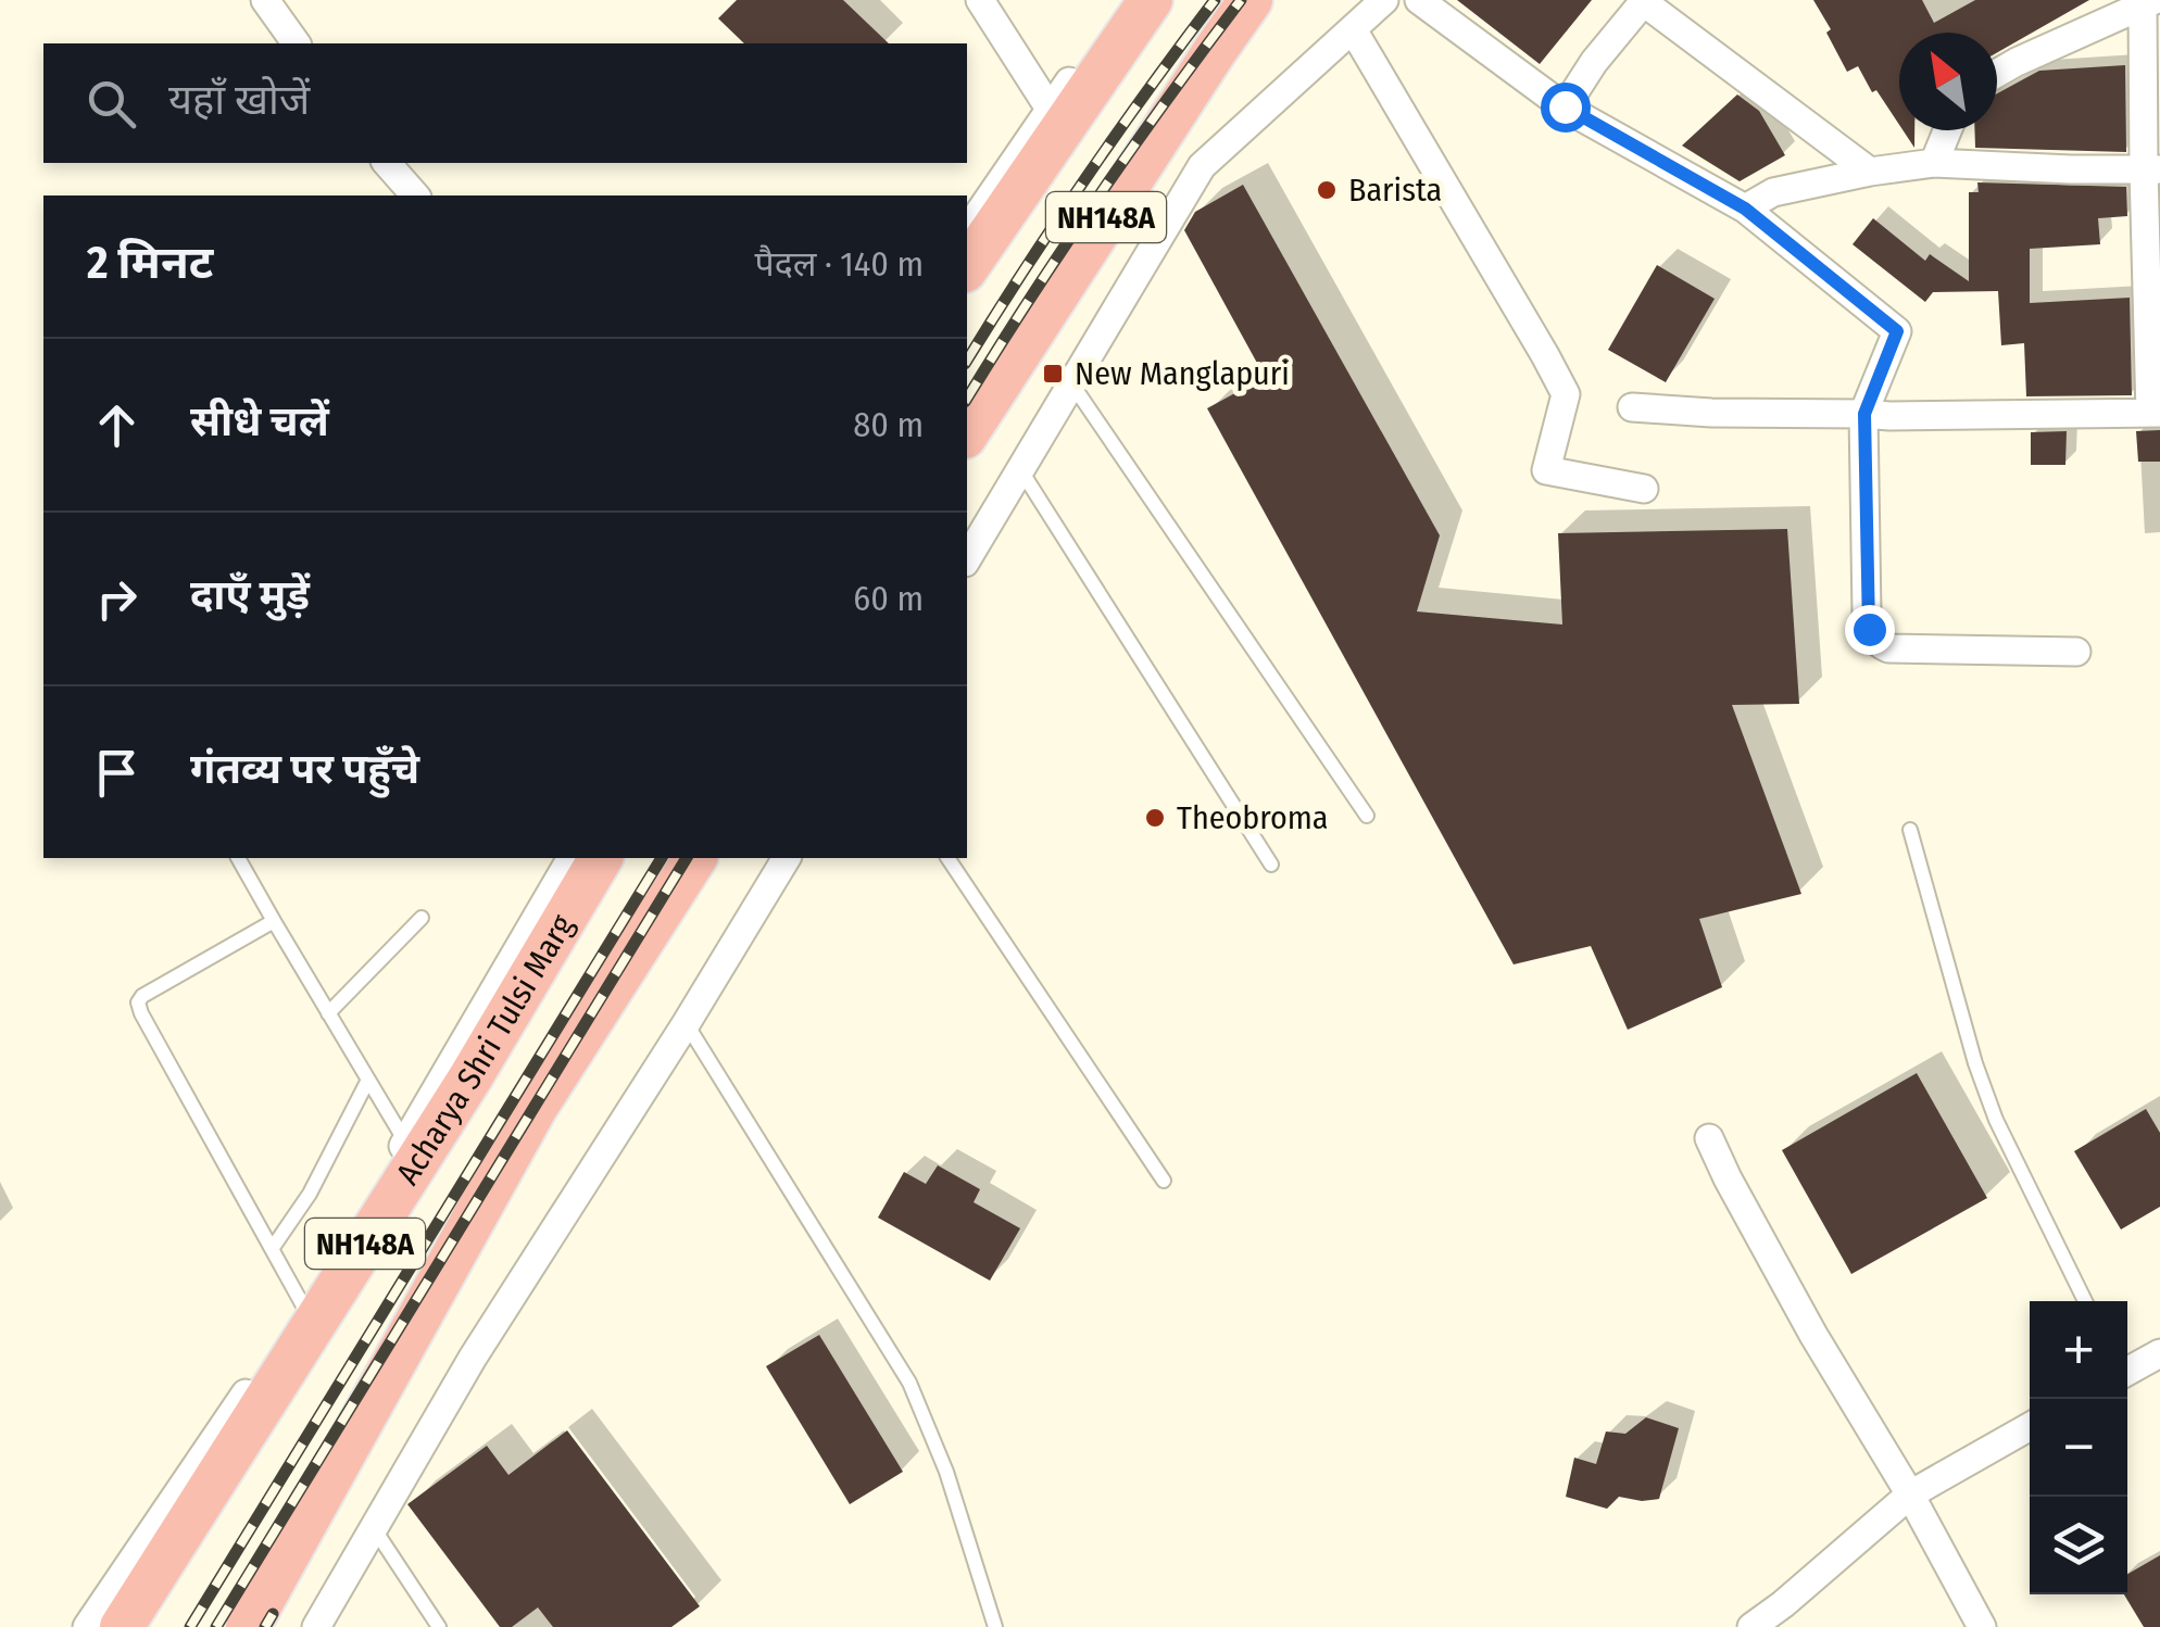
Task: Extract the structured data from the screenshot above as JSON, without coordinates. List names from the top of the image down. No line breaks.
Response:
{"streets":{"highway":["NH148A","Acharya Shri Tulsi Marg"]},"places":{"other":["Barista","Theobroma"],"transit":["New Manglapuri"]},"north":"top left","page":{"search":"यहाँ खोजें","heading":["2 मिनट","पैदल · 140 m"],"list":[["सीधे चलें","80 m"],["दाएँ मुड़ें","60 m"],"गंतव्य पर पहुँचे"],"map_buttons":["+","−"]}}
